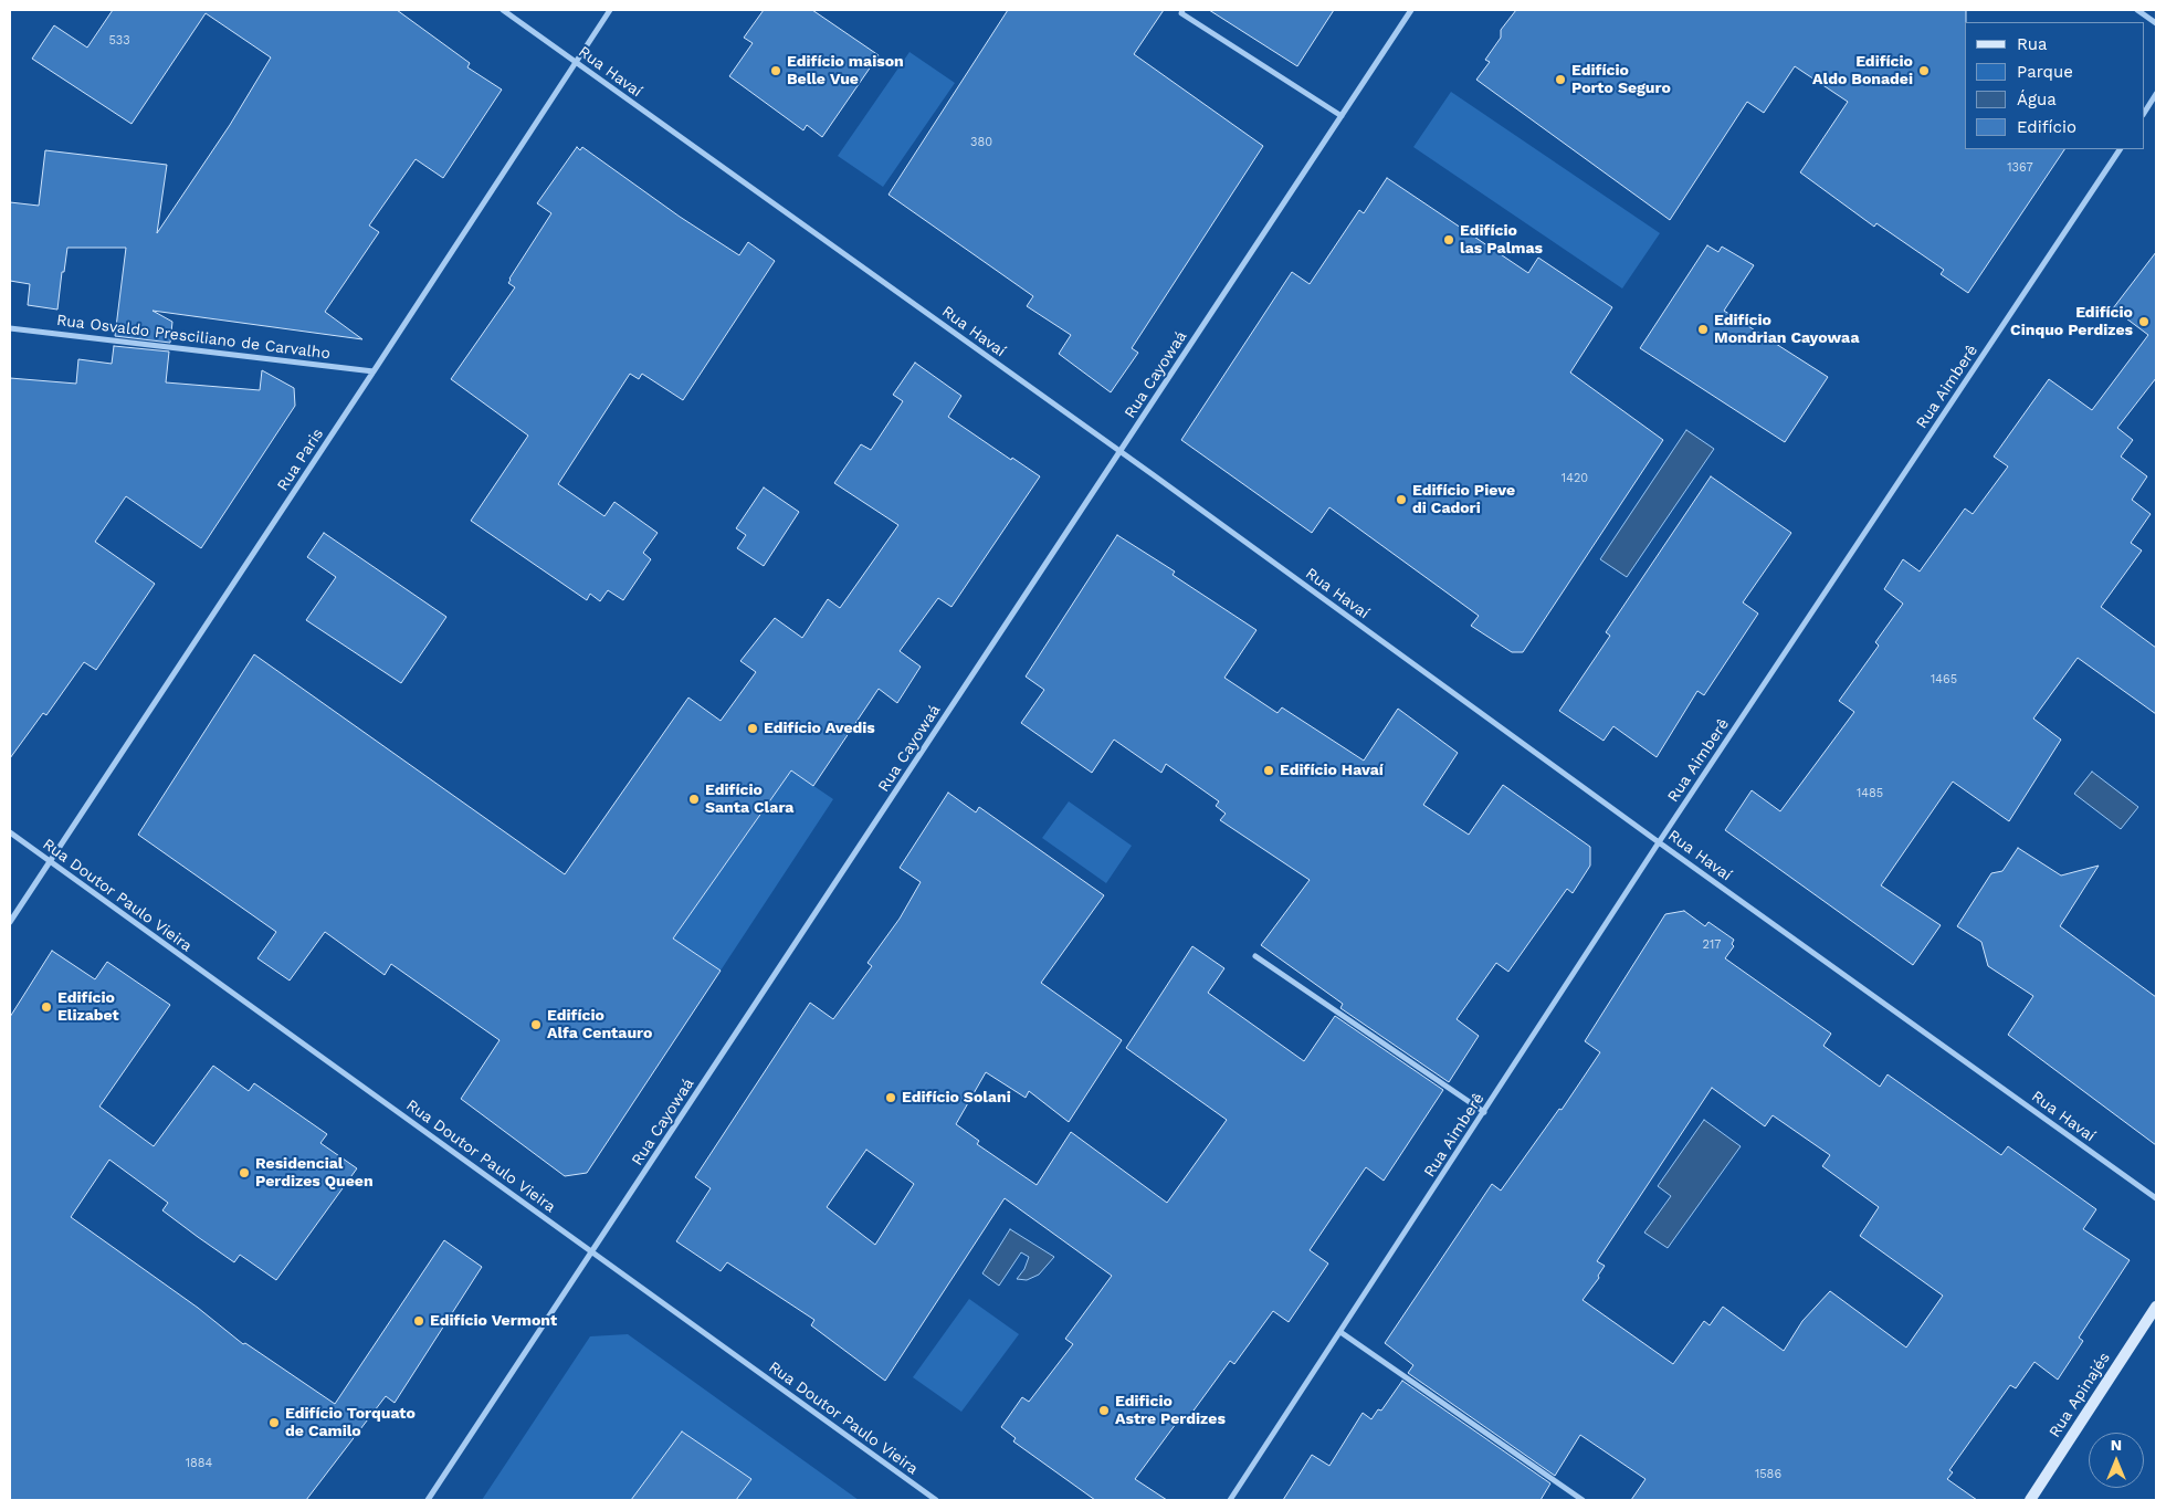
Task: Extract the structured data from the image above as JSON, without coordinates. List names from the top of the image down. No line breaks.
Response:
{"streets":{"street":["Rua Havaí","Rua Osvaldo Presciliano de Carvalho","Rua Cayowaá","Rua Aimberê","Rua Paris","Rua Doutor Paulo Vieira","Rua Apinajés"]},"crossings":[["Rua Havaí","Rua Cayowaá"],["Rua Havaí","Rua Aimberê"],["Rua Havaí","Rua Paris"],["Rua Osvaldo Presciliano de Carvalho","Rua Paris"],["Rua Cayowaá","Rua Doutor Paulo Vieira"],["Rua Paris","Rua Doutor Paulo Vieira"]],"places":["Edifício maison Belle Vue","Edifício Aldo Bonadei","Edifício Porto Seguro","Edifício las Palmas","Edifício Cinquo Perdizes","Edifício Mondrian Cayowaa","Edifício Pieve di Cadori","Edifício Avedis","Edifício Havaí","Edifício Santa Clara","Edifício Elizabet","Edifício Alfa Centauro","Edifício Solani","Residencial Perdizes Queen","Edifício Vermont","Edificio Astre Perdizes","Edifício Torquato de Camilo"],"house_numbers":["533","380","1367","1420","1465","1485","217","1884","1586"],"legend":["Rua","Parque","Água","Edifício"],"north":"top"}
